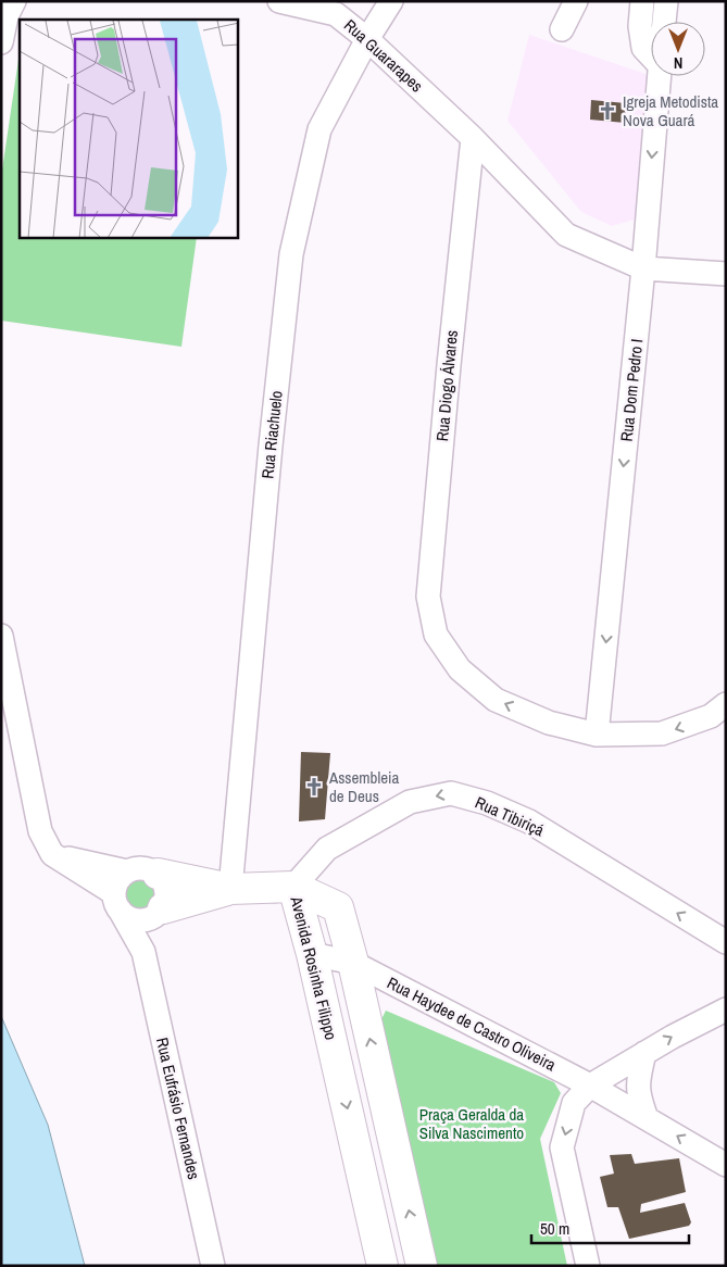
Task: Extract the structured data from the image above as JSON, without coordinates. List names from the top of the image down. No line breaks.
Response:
{"streets":{"street":["Rua Guararapes","Rua Diogo Álvares","Rua Dom Pedro I","Rua Riachuelo","Rua Tibiriçá","Avenida Rosinha Filippo","Rua Haydee de Castro Oliveira","Rua Eufrásio Fernandes"]},"crossings":[["Rua Guararapes","Rua Diogo Álvares"],["Rua Guararapes","Rua Dom Pedro I"],["Rua Guararapes","Rua Riachuelo"],["Rua Diogo Álvares","Rua Dom Pedro I"],["Rua Tibiriçá","Avenida Rosinha Filippo"],["Avenida Rosinha Filippo","Rua Haydee de Castro Oliveira"]],"one_way":["Rua Diogo Álvares","Rua Dom Pedro I","Rua Tibiriçá"],"parks":["Praça Geralda da Silva Nascimento"],"places":{"church":["Igreja Metodista Nova Guará","Assembleia de Deus"]},"scale_bar":"50 m","north":"bottom"}
